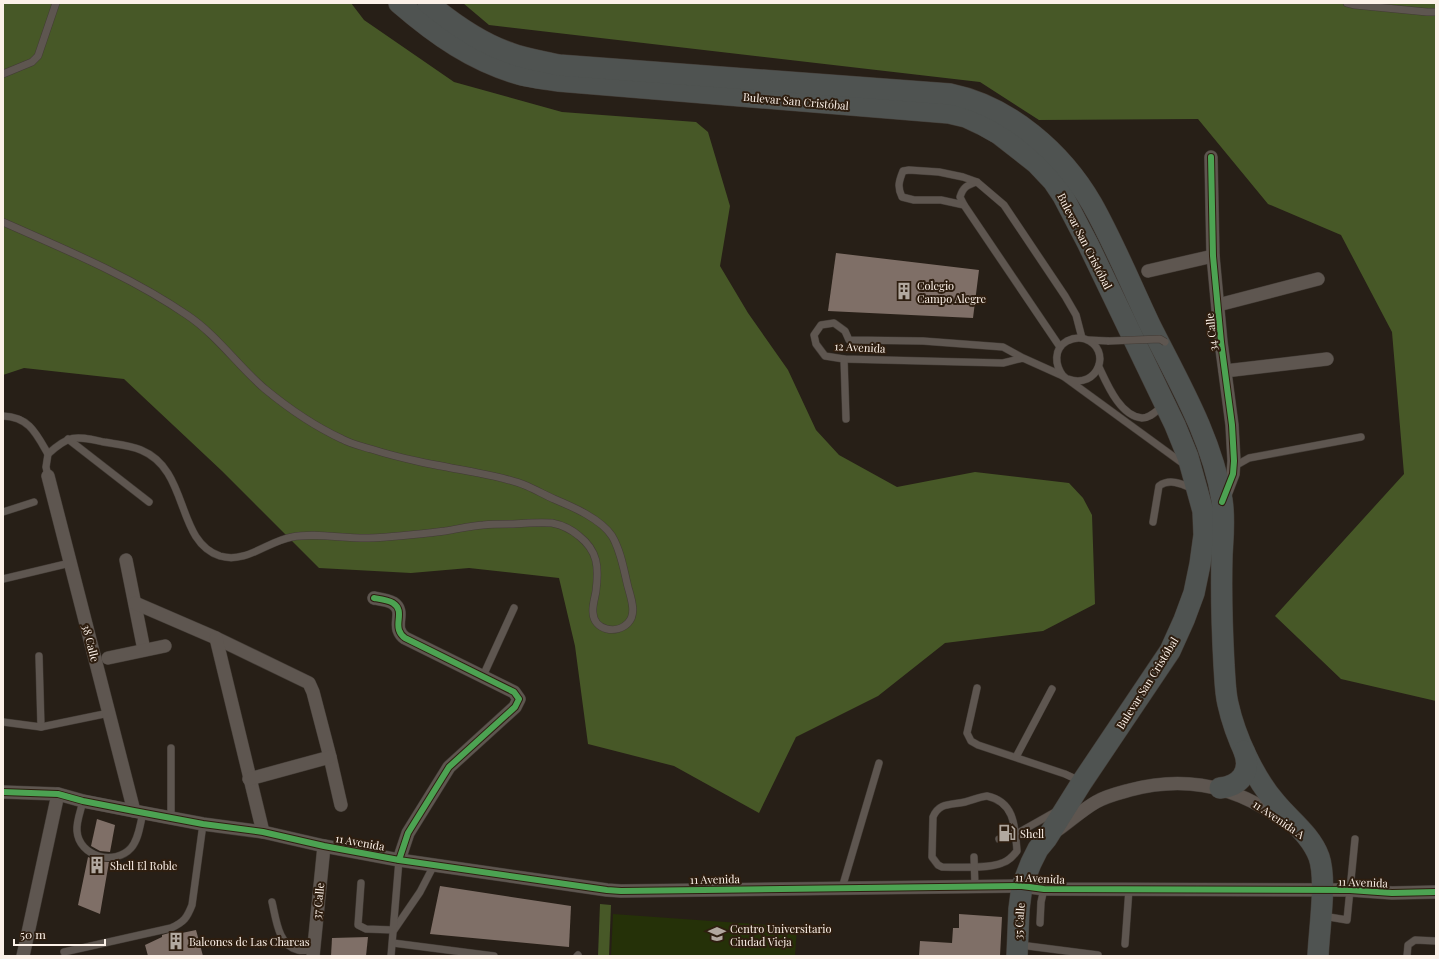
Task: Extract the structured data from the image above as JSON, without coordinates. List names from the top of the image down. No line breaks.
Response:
{"streets":{"main road":["Bulevar San Cristóbal","35 Calle"],"street":["34 Calle","38 Calle","11 Avenida A","11 Avenida","37 Calle"],"lane":["12 Avenida"]},"crossings":[["Bulevar San Cristóbal","34 Calle"],["Bulevar San Cristóbal","12 Avenida"],["Bulevar San Cristóbal","11 Avenida A"],["Bulevar San Cristóbal","11 Avenida"],["Bulevar San Cristóbal","35 Calle"],["38 Calle","11 Avenida"],["11 Avenida","37 Calle"],["11 Avenida","35 Calle"]],"places":{"building":["Colegio Campo Alegre","Shell El Roble","Balcones de Las Charcas"],"fuel station":["Shell"],"school or university":["Centro Universitario Ciudad Vieja"]},"scale_bar":"50 m"}
